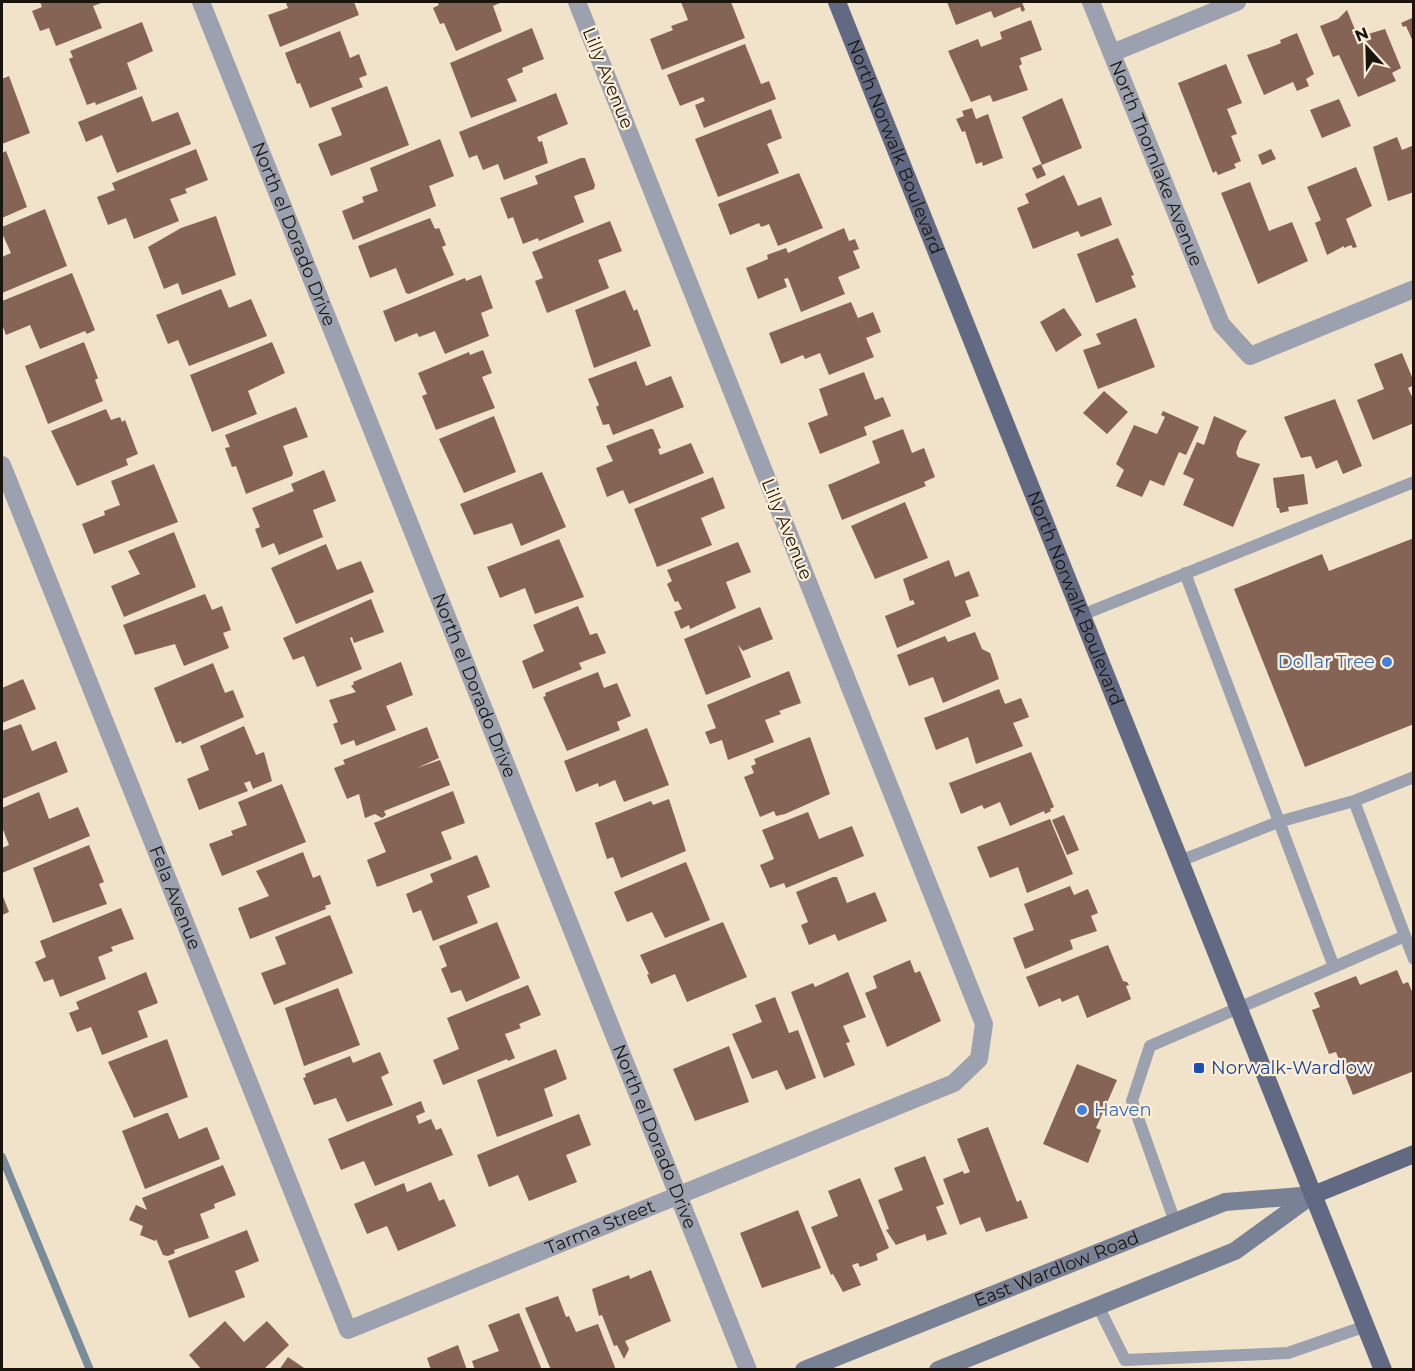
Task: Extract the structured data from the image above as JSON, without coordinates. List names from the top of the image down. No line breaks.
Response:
{"streets":{"main road":["North Norwalk Boulevard","East Wardlow Road"],"street":["Lilly Avenue","North Thornlake Avenue","North el Dorado Drive","Fela Avenue","Tarma Street"]},"crossings":[["Lilly Avenue","Tarma Street"],["North Norwalk Boulevard","East Wardlow Road"],["North el Dorado Drive","Tarma Street"],["Fela Avenue","Tarma Street"]],"places":{"other":["Dollar Tree","Haven"],"transit":["Norwalk-Wardlow"]},"north":"top"}
